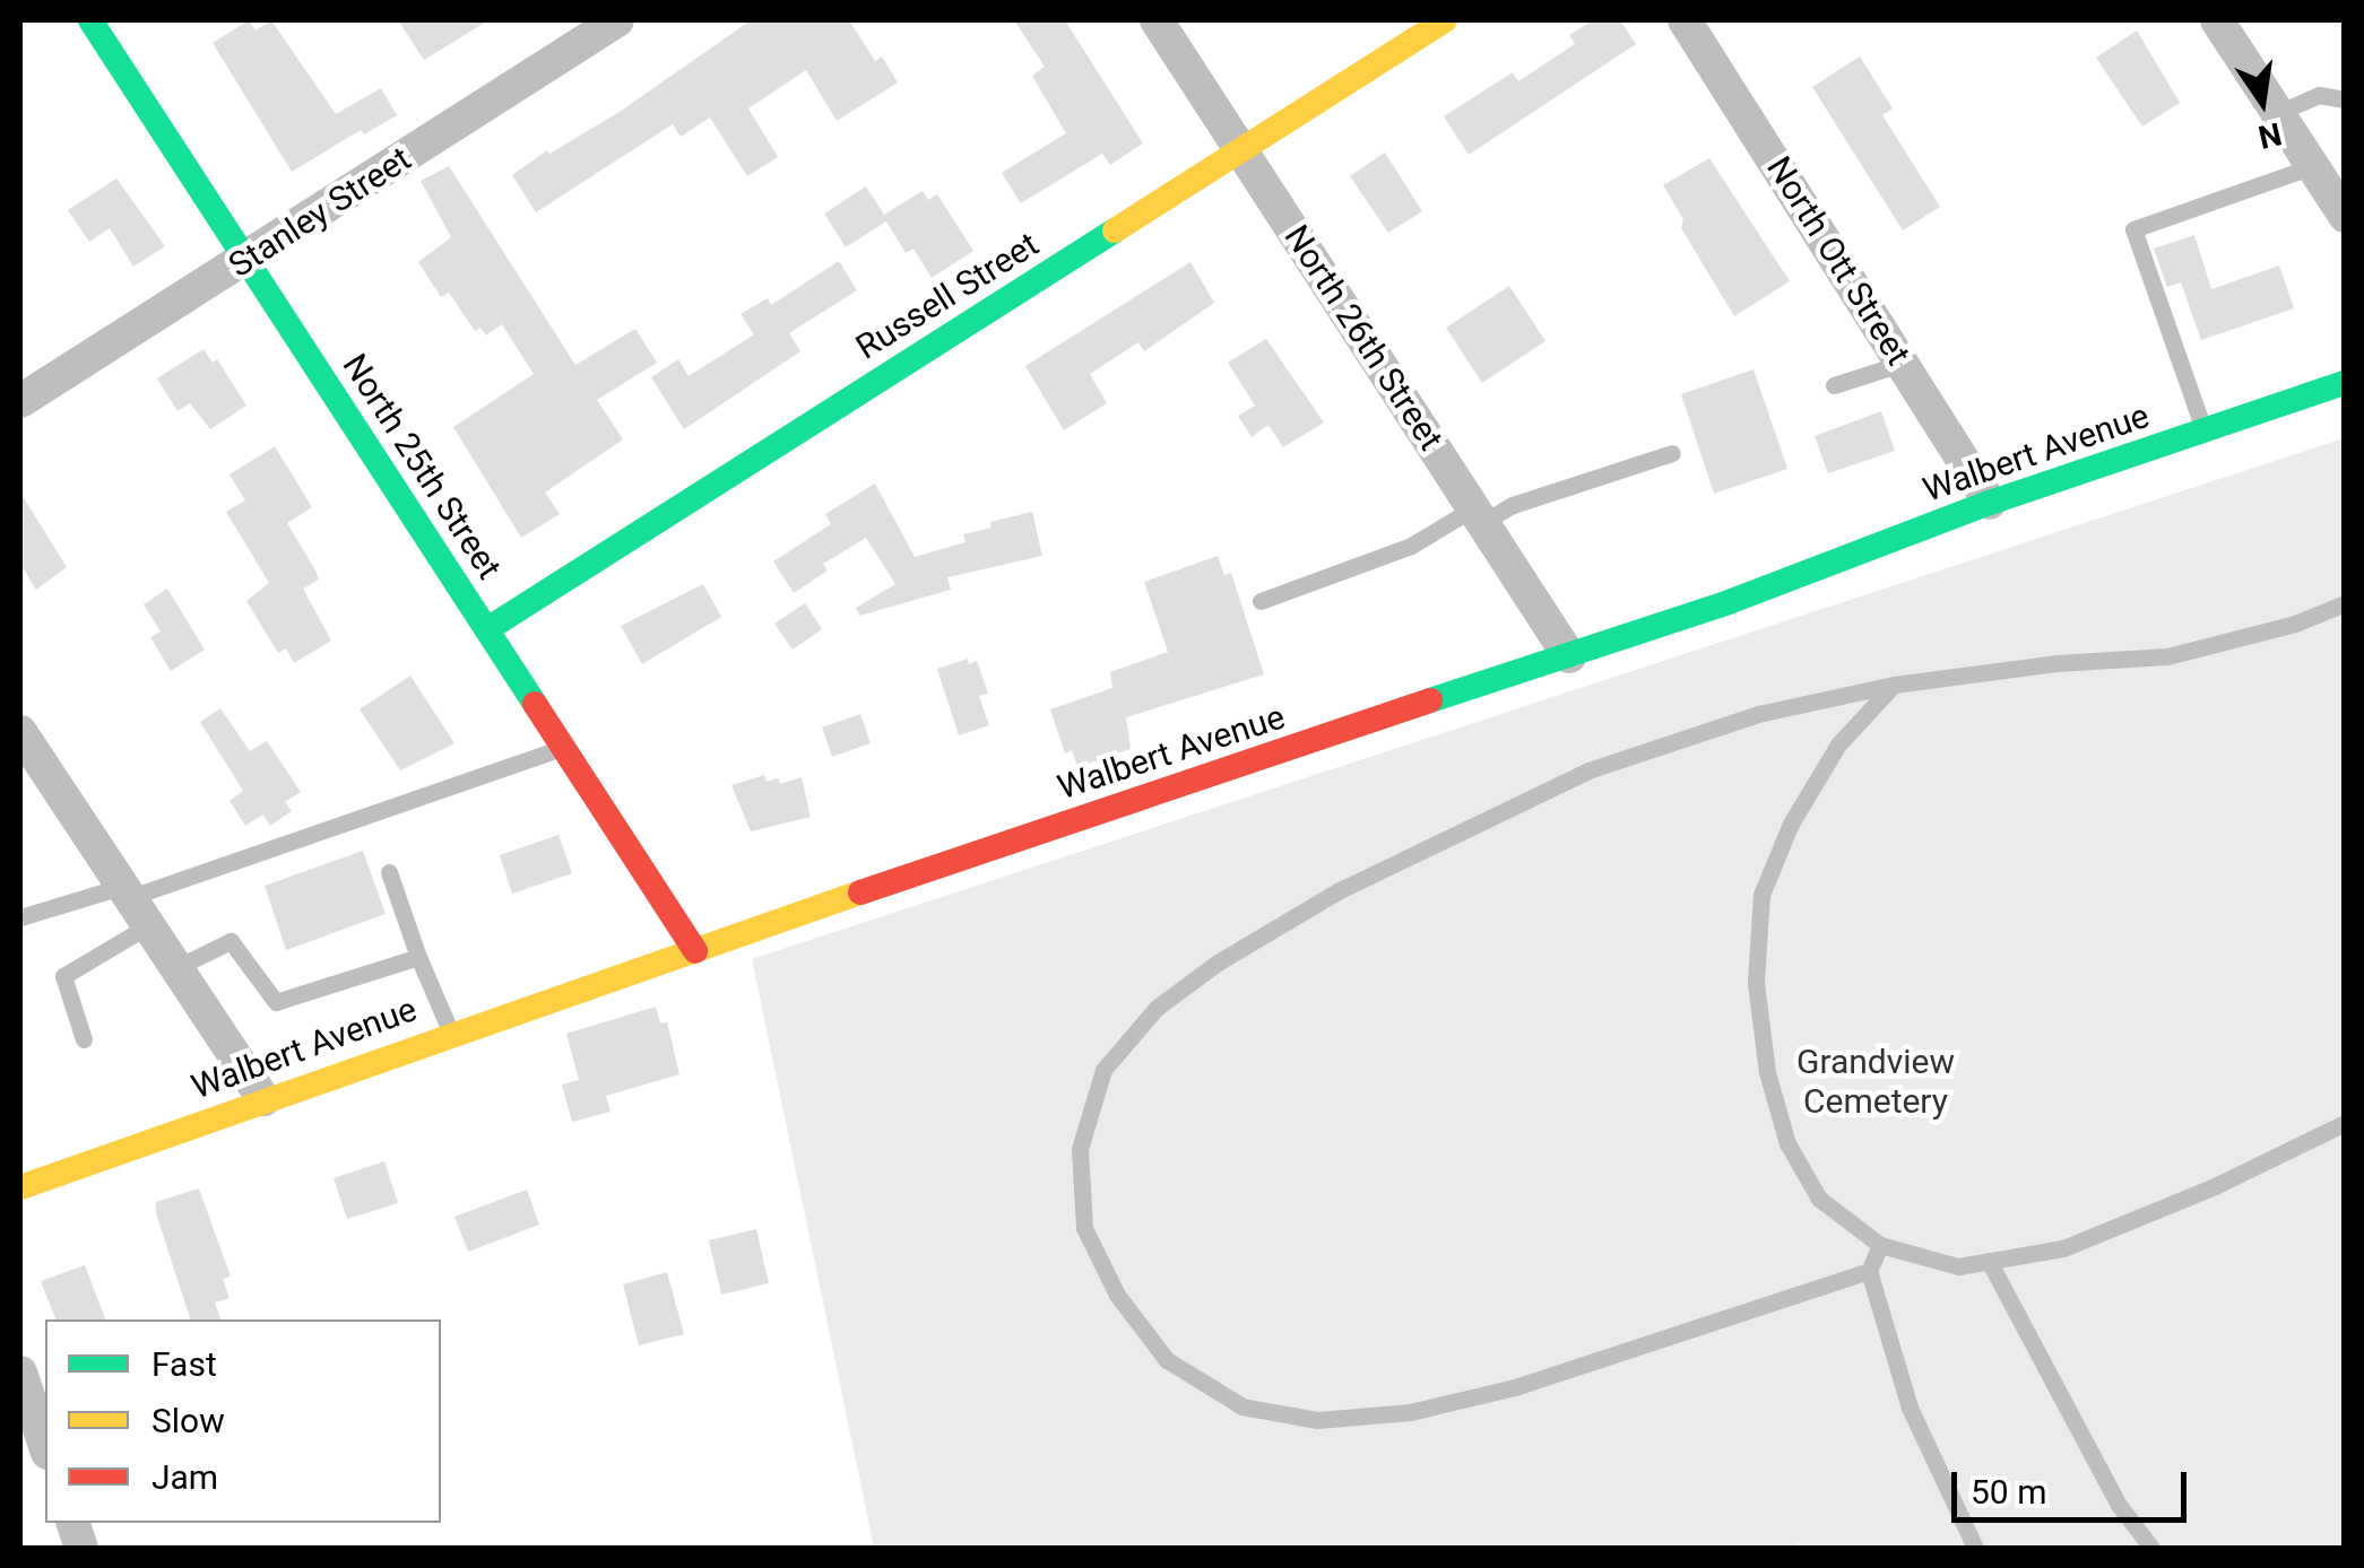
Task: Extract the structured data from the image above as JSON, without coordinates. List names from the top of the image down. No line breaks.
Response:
{"streets":{"main road":["Russell Street","Walbert Avenue","North 25th Street"],"street":["Stanley Street","North Ott Street","North 26th Street"]},"crossings":[["Stanley Street","North 25th Street"],["North Ott Street","Walbert Avenue"],["Russell Street","North 26th Street"],["Russell Street","North 25th Street"],["North 26th Street","Walbert Avenue"],["Walbert Avenue","North 25th Street"]],"parks":["Grandview Cemetery"],"legend":["Fast","Slow","Jam"],"scale_bar":"50 m","north":"bottom"}
